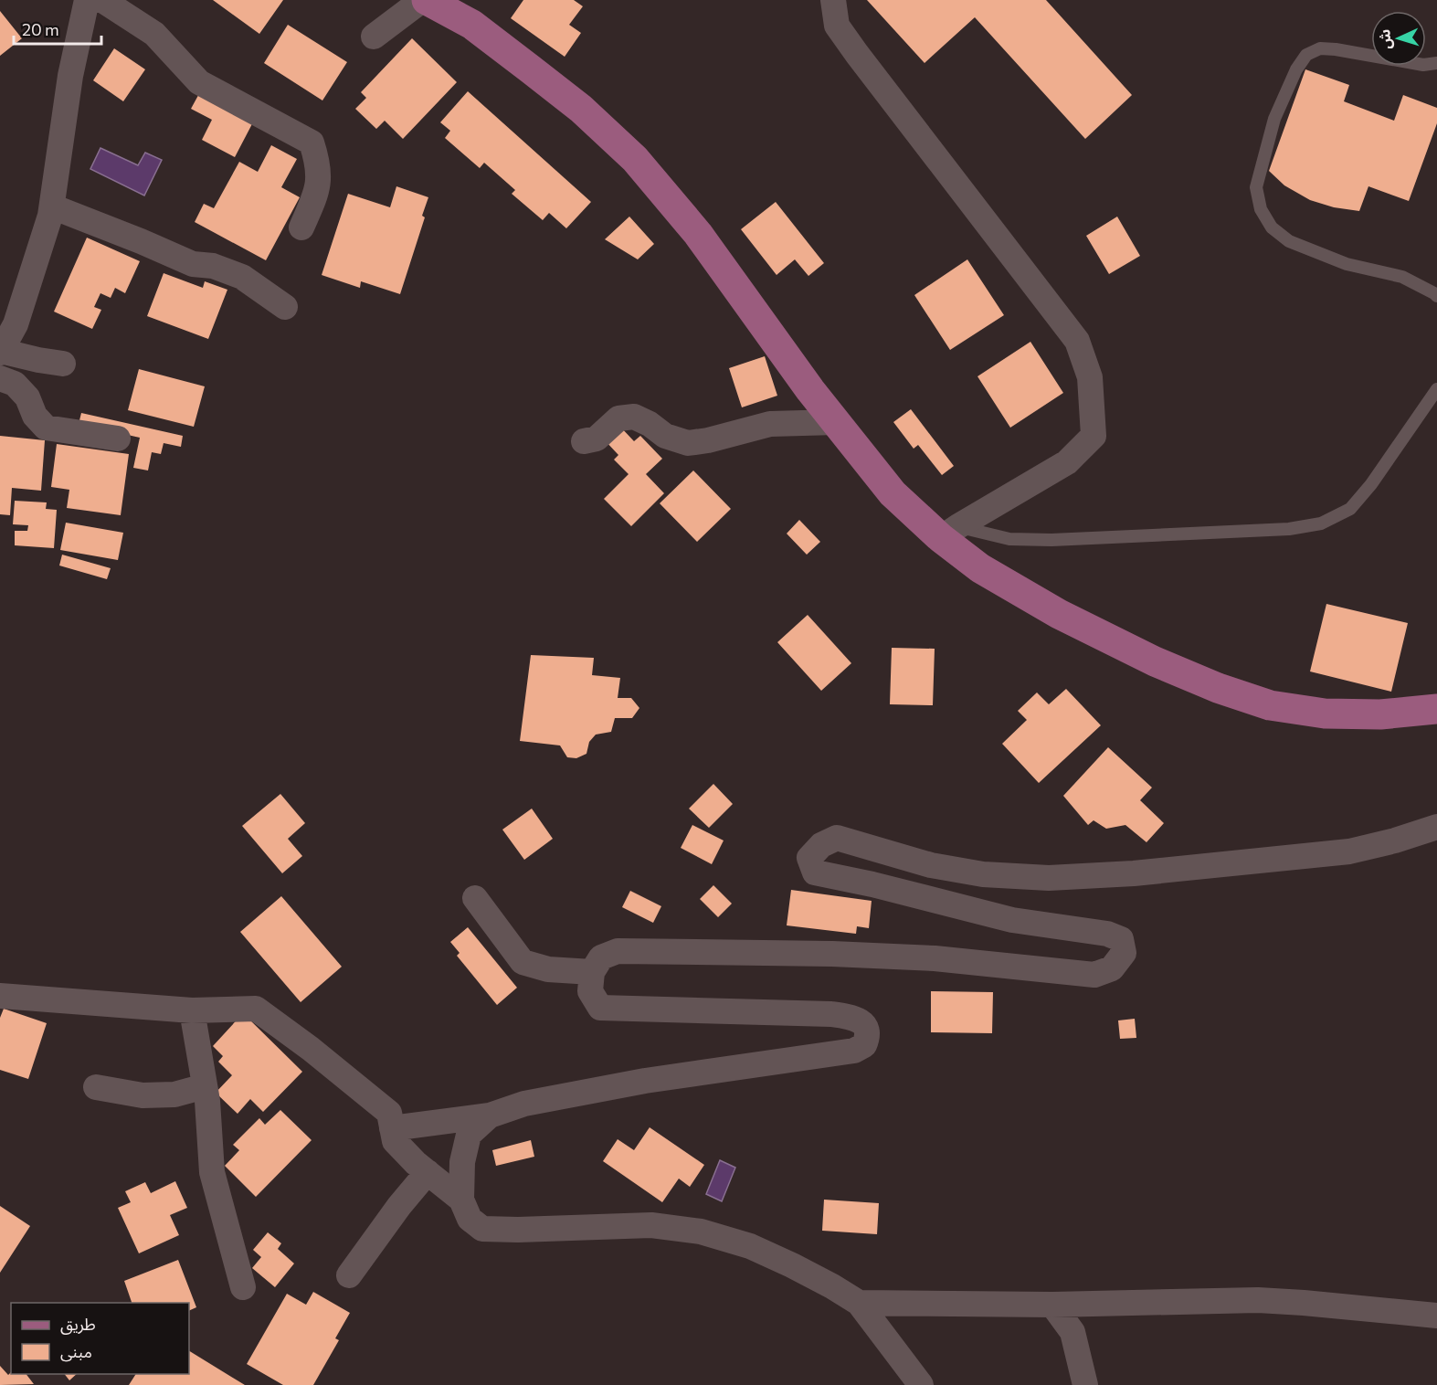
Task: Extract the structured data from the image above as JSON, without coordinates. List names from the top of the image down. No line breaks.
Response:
{"legend":["طريق","مبنى"],"scale_bar":"20 m","north":"left"}
